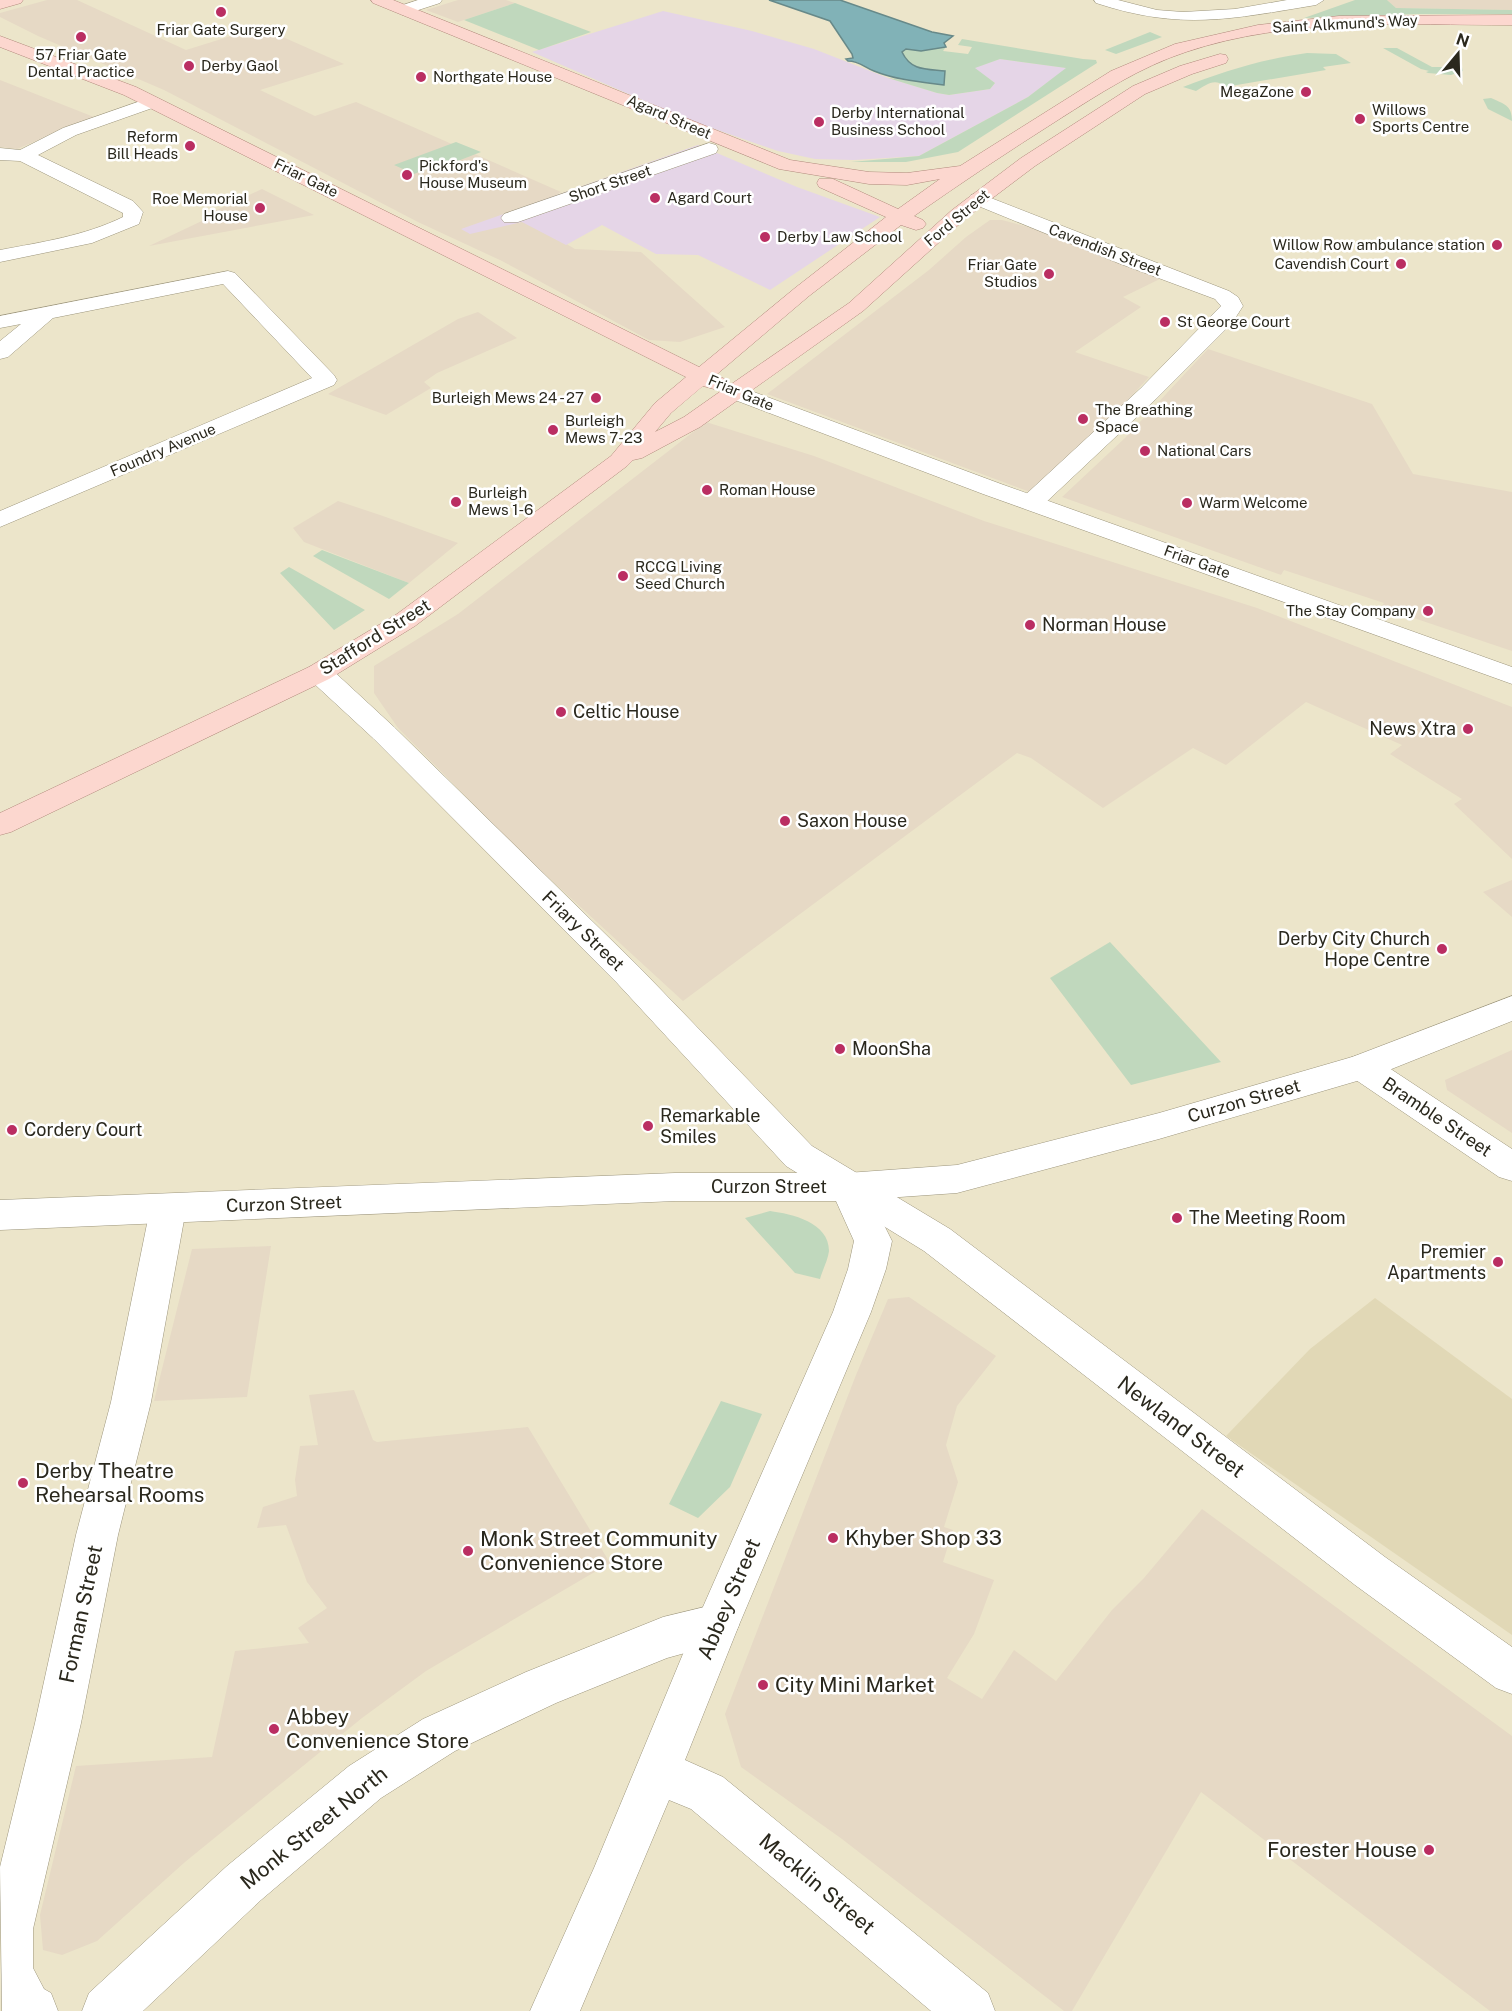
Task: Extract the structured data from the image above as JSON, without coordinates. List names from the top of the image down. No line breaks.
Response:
{"streets":{"main road":["Saint Alkmund's Way","Agard Street","Friar Gate","Ford Street","Stafford Street"],"street":["Short Street","Cavendish Street","Foundry Avenue","Friary Street","Curzon Street","Bramble Street","Newland Street","Abbey Street","Forman Street","Monk Street North","Macklin Street"]},"crossings":[["Saint Alkmund's Way","Ford Street"],["Agard Street","Ford Street"],["Friar Gate","Ford Street"],["Friar Gate","Cavendish Street"],["Friar Gate","Stafford Street"],["Ford Street","Cavendish Street"],["Ford Street","Stafford Street"],["Stafford Street","Friary Street"],["Friary Street","Curzon Street"],["Friary Street","Newland Street"],["Friary Street","Abbey Street"],["Curzon Street","Bramble Street"],["Curzon Street","Newland Street"],["Curzon Street","Abbey Street"],["Curzon Street","Forman Street"],["Newland Street","Abbey Street"],["Abbey Street","Monk Street North"],["Abbey Street","Macklin Street"]],"places":["Friar Gate Surgery","57 Friar Gate Dental Practice","Derby Gaol","Northgate House","MegaZone","Willows Sports Centre","Derby International Business School","Reform Bill Heads","Pickford's House Museum","Agard Court","Roe Memorial House","Derby Law School","Willow Row ambulance station","Cavendish Court","Friar Gate Studios","St George Court","Burleigh Mews 24 - 27","The Breathing Space","Burleigh Mews 7-23","National Cars","Roman House","Burleigh Mews 1-6","Warm Welcome","RCCG Living Seed Church","The Stay Company","Norman House","Celtic House","News Xtra","Saxon House","Derby City Church Hope Centre","MoonSha","Remarkable Smiles","Cordery Court","The Meeting Room","Premier Apartments","Derby Theatre Rehearsal Rooms","Khyber Shop 33","Monk Street Community Convenience Store","City Mini Market","Abbey Convenience Store","Forester House"],"north":"top"}
